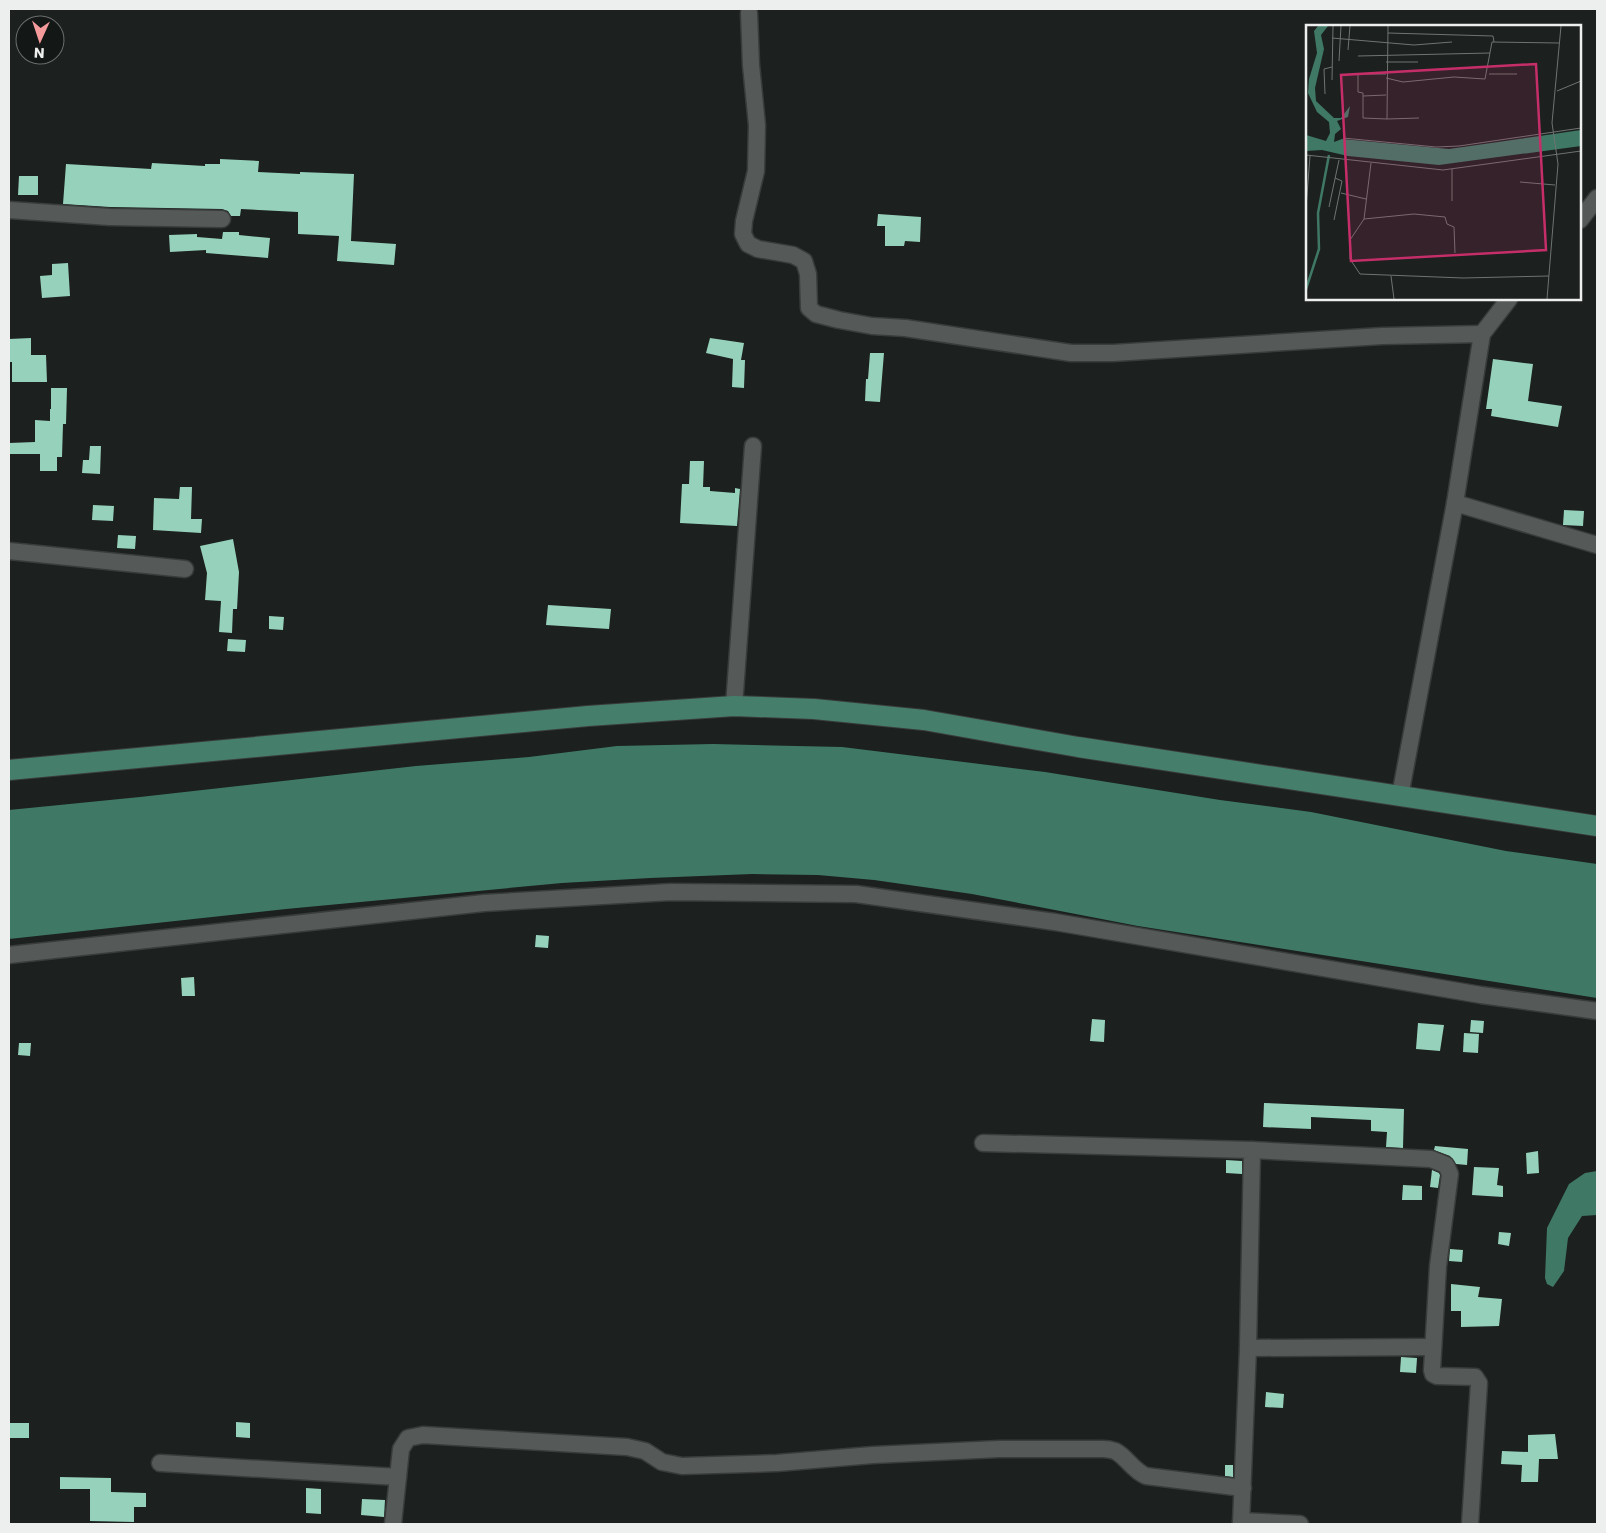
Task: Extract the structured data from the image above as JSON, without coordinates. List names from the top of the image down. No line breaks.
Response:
{"north":"bottom"}
